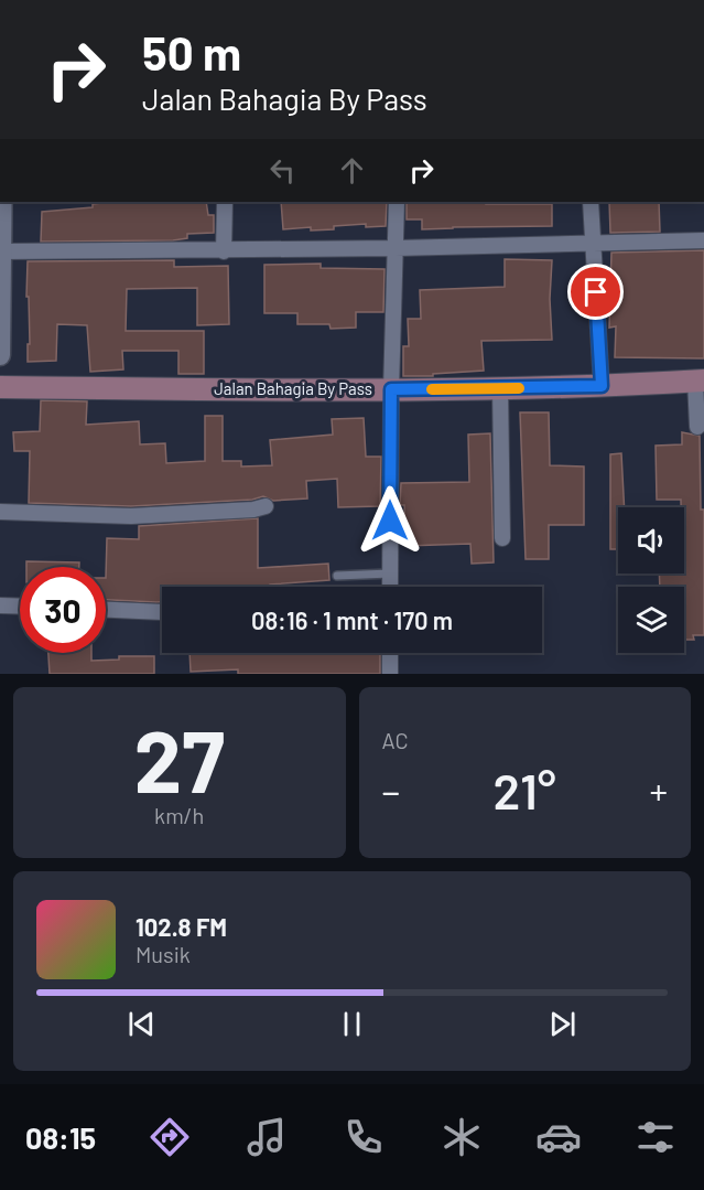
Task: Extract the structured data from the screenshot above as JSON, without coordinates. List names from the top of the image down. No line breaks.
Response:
{"streets":{"main road":["Jalan Bahagia By Pass"]},"page":{"turn":["50 m","Jalan Bahagia By Pass"],"limit":"30","trip":"08:16 · 1 mnt · 170 m","tile":[["27","km/h"],"AC"],"heat":["−","21°","+"],"song":["102.8 FM","Musik"],"tabs":"08:15"}}
